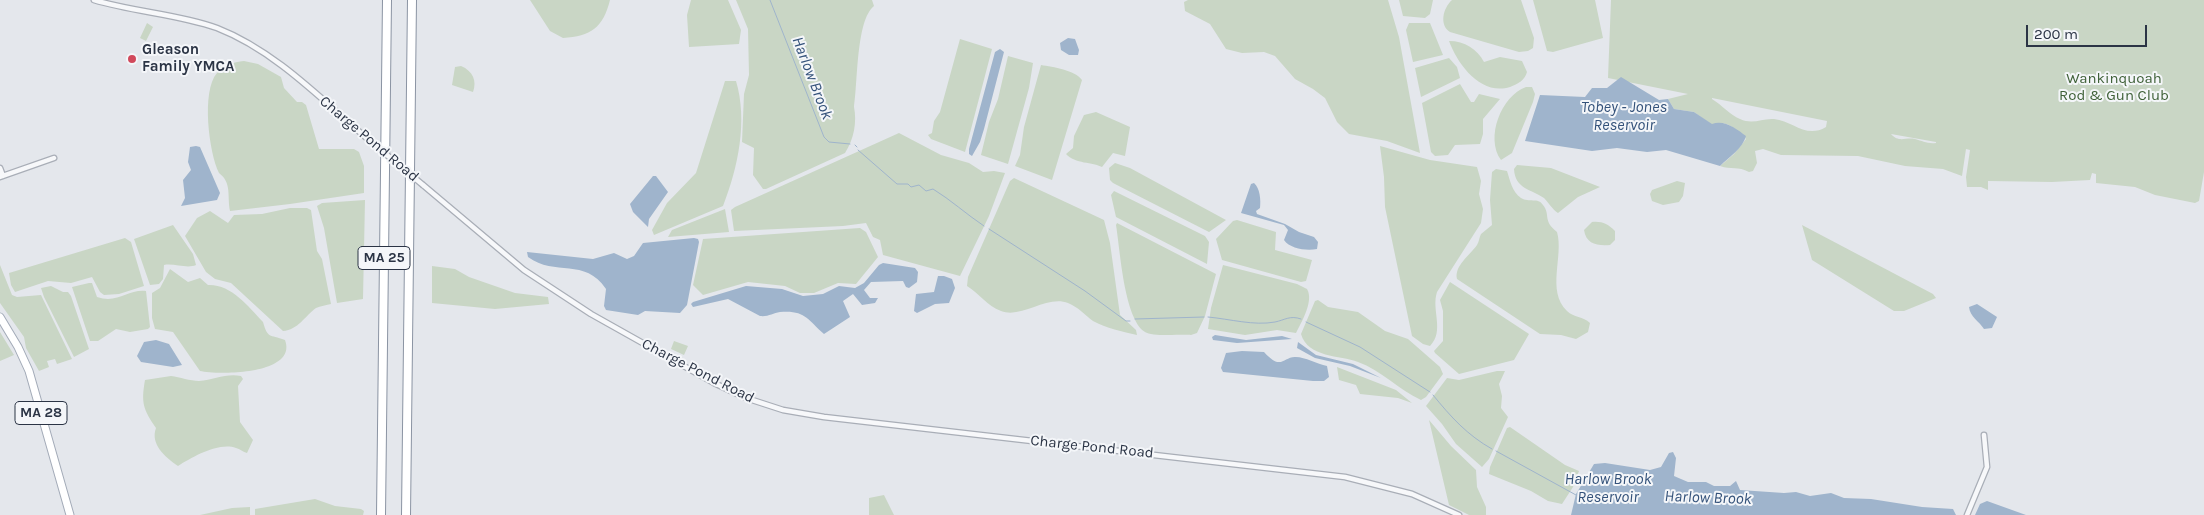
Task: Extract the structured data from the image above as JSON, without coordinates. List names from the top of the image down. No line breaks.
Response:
{"streets":{"highway":["MA 25"],"main road":["MA 28"],"street":["Charge Pond Road"]},"water":["Harlow Brook","Tobey - Jones Reservoir","Harlow Brook Reservoir"],"parks":["Wankinquoah Rod & Gun Club"],"places":["Gleason Family YMCA"],"scale_bar":"200 m"}
